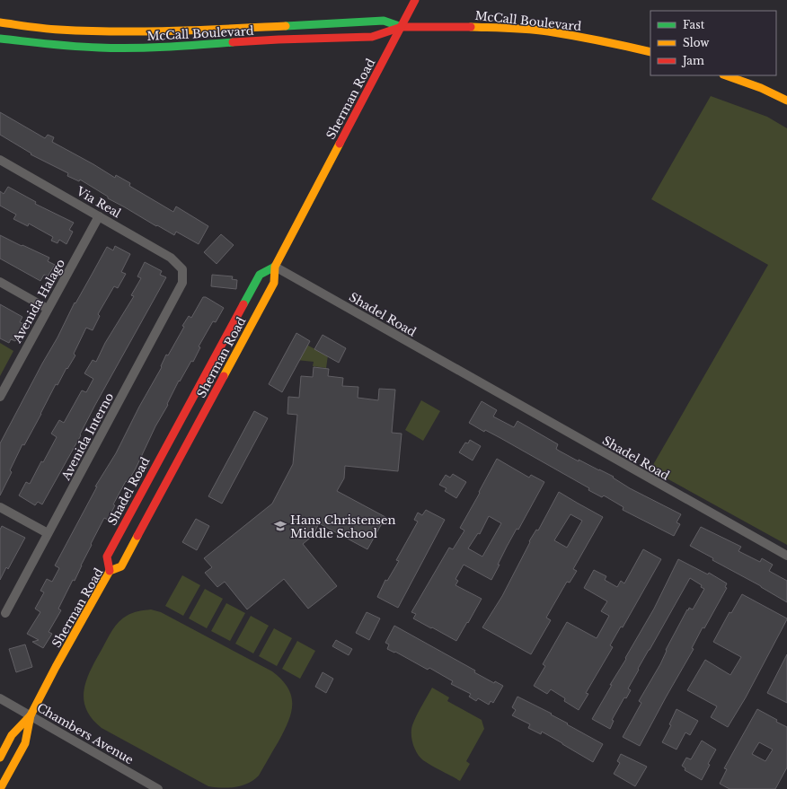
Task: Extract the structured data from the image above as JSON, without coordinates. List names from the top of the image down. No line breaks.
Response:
{"streets":{"street":["McCall Boulevard","Sherman Road","Via Real","Avenida Halago","Shadel Road","Avenida Interno","Chambers Avenue"]},"crossings":[["McCall Boulevard","Sherman Road"],["Sherman Road","Shadel Road"],["Sherman Road","Chambers Avenue"],["Via Real","Avenida Halago"],["Via Real","Avenida Interno"]],"places":{"school or university":["Hans Christensen Middle School"]},"legend":["Fast","Slow","Jam"]}
